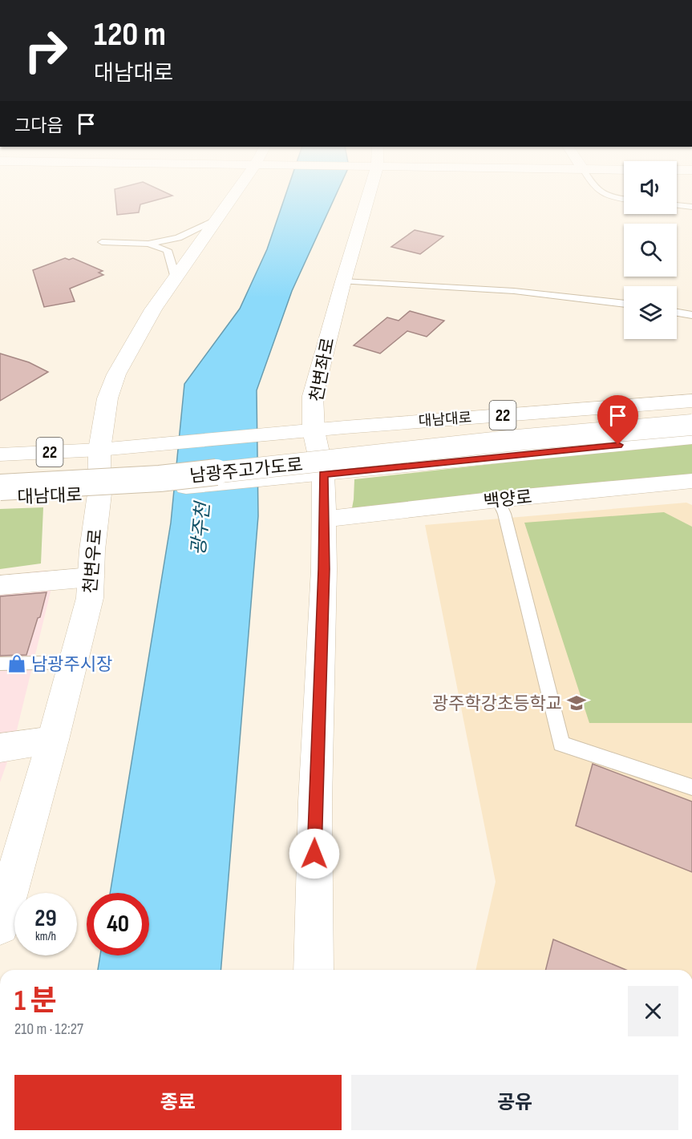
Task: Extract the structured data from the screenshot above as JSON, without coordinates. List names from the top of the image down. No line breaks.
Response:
{"streets":{"street":["천변좌로","22","대남대로","남광주고가도로","백양로","천변우로"]},"crossings":[["천변좌로","22"],["천변좌로","대남대로"],["천변좌로","백양로"],["22","대남대로"],["22","천변우로"],["대남대로","천변우로"]],"water":["광주천"],"places":{"shop":["남광주시장"],"school or university":["광주학강초등학교"]},"page":{"turn":["120 m","대남대로"],"then":"그다음","speed":"29 km/h","limit":"40","heading":["1 분","210 m · 12:27"],"buttons":["종료","공유"]}}
